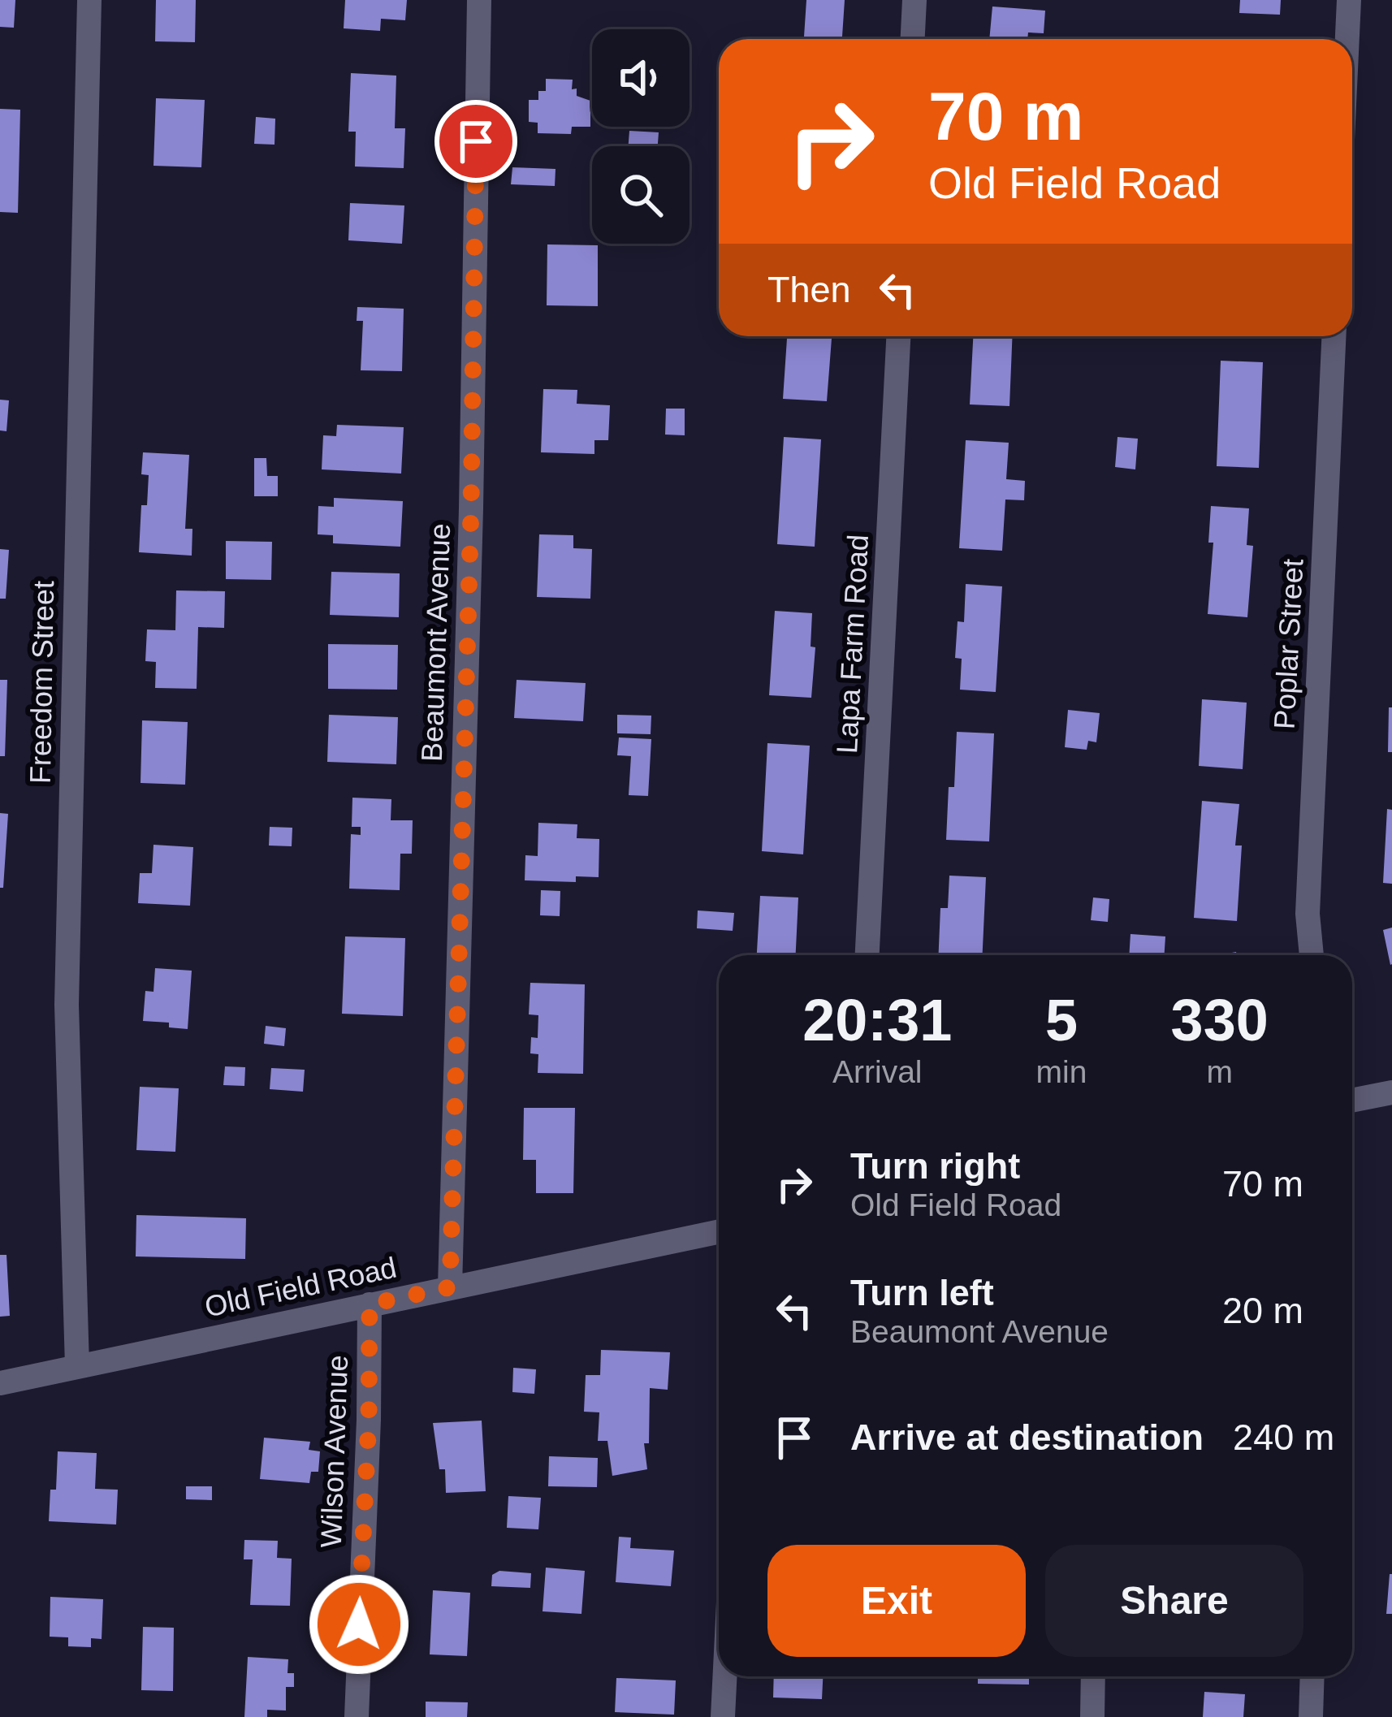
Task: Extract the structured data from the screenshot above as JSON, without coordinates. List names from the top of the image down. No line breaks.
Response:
{"streets":{"street":["Beaumont Avenue","Lapa Farm Road","Poplar Street","Freedom Street","Old Field Road","Wilson Avenue"]},"crossings":[["Beaumont Avenue","Old Field Road"],["Freedom Street","Old Field Road"],["Old Field Road","Wilson Avenue"]],"page":{"turn":["70 m","Old Field Road"],"then":"Then","eta":["20:31","Arrival","5","min","330","m"],"list":[{"name":"Turn right","note":"Old Field Road","value":"70 m"},{"name":"Turn left","note":"Beaumont Avenue","value":"20 m"},{"name":"Arrive at destination","value":"240 m"}],"buttons":["Exit","Share"]}}
